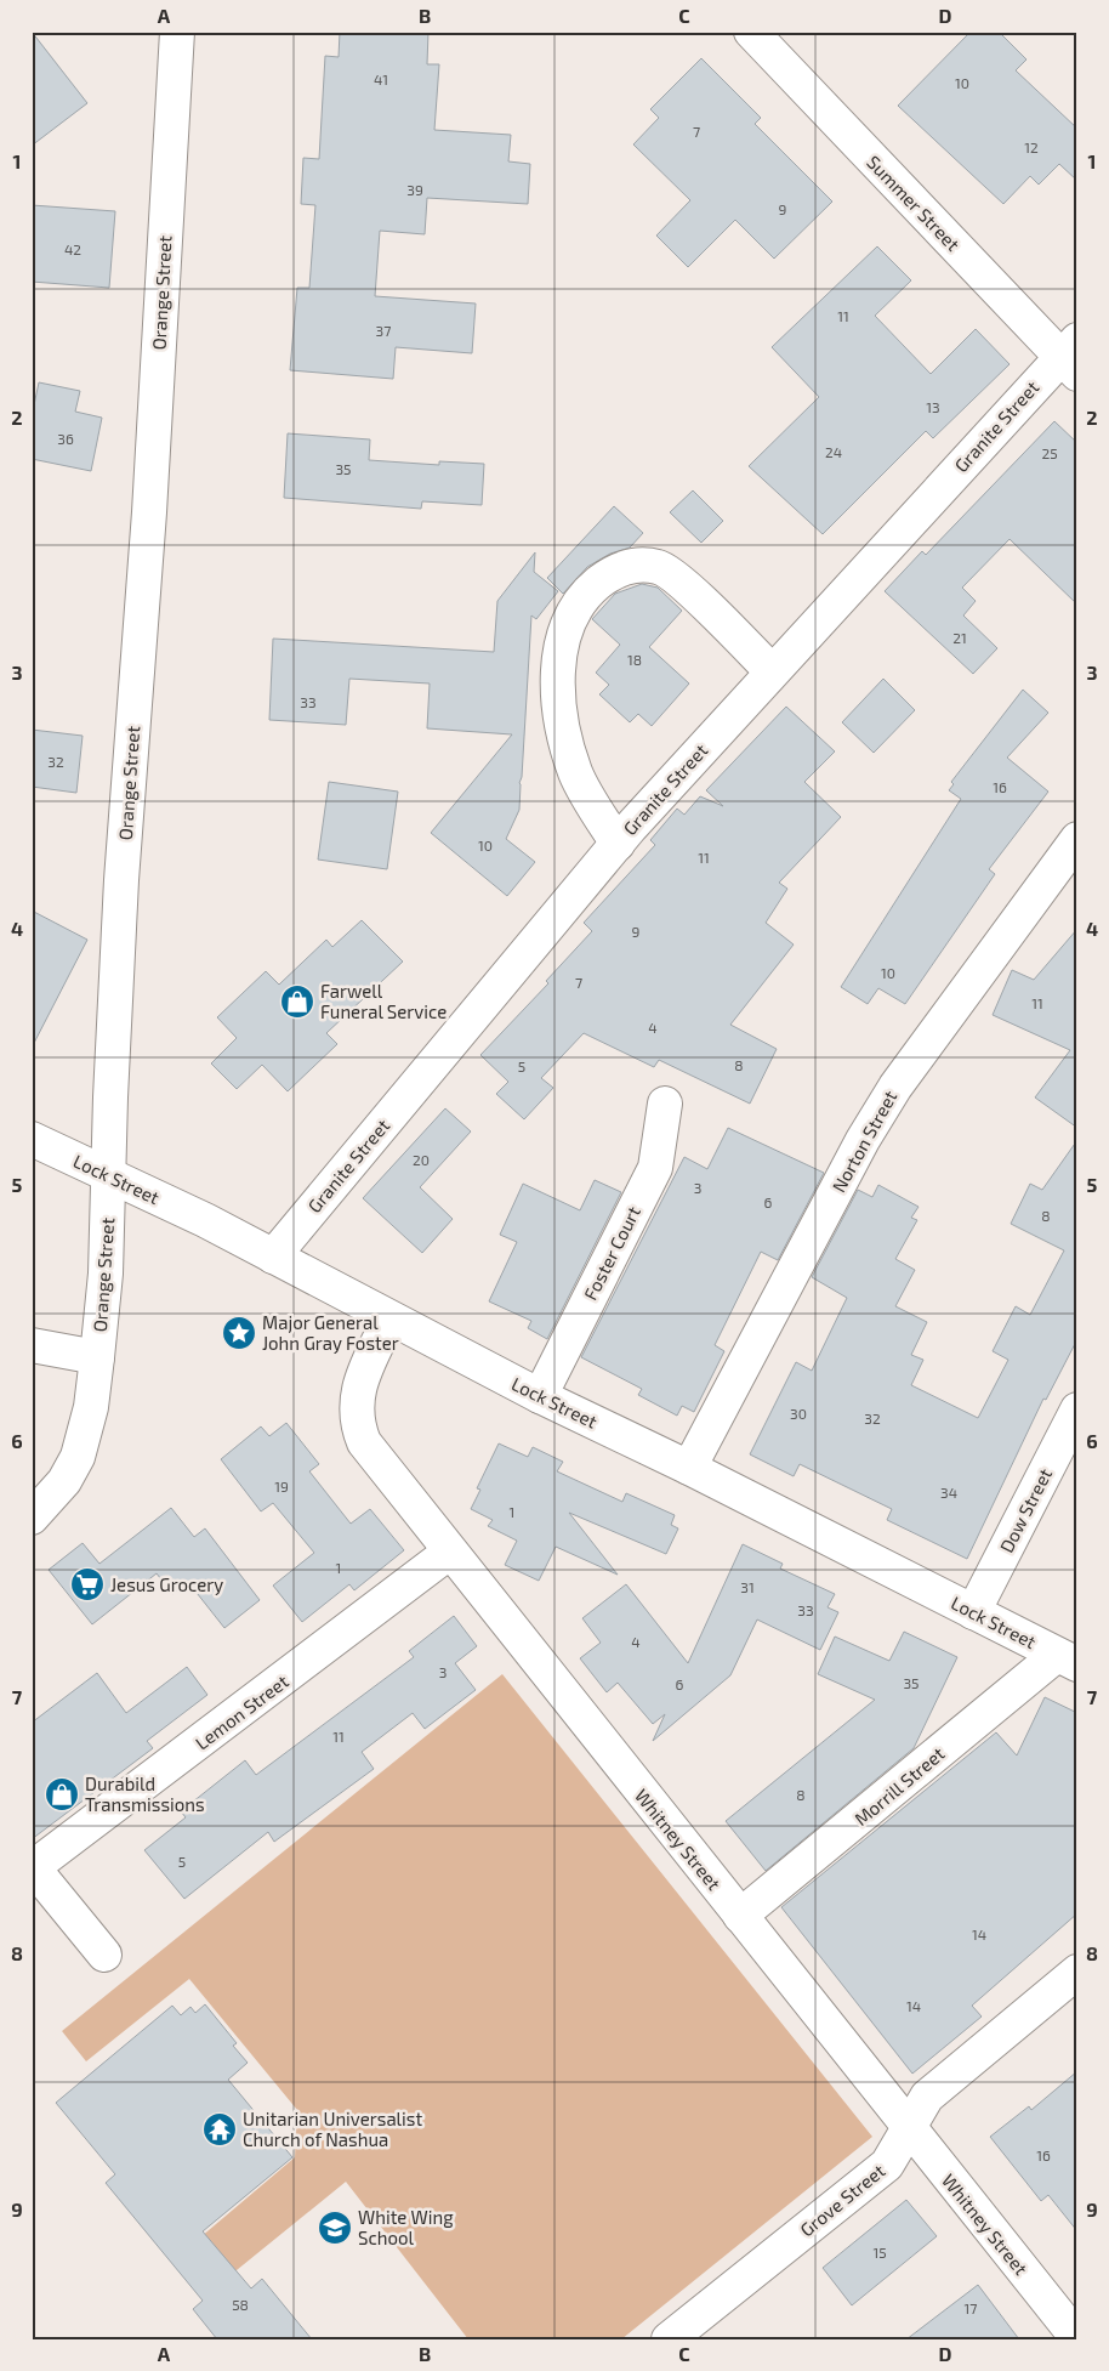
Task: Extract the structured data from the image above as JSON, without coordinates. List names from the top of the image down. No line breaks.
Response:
{"streets":{"street":["Summer Street","Orange Street","Granite Street","Norton Street","Lock Street","Foster Court","Dow Street","Lemon Street","Morrill Street","Whitney Street","Grove Street"]},"crossings":[["Summer Street","Granite Street"],["Orange Street","Lock Street"],["Granite Street","Lock Street"],["Norton Street","Lock Street"],["Lock Street","Foster Court"],["Lock Street","Dow Street"],["Lock Street","Morrill Street"],["Lock Street","Whitney Street"],["Lemon Street","Whitney Street"],["Morrill Street","Whitney Street"],["Whitney Street","Grove Street"]],"places":{"shop":["Farwell Funeral Service","Durabild Transmissions"],"place":["Major General John Gray Foster"],"supermarket":["Jesus Grocery"],"temple":["Unitarian Universalist Church of Nashua"],"school or university":["White Wing School"]},"house_numbers":["41","10","7","12","39","9","42","11","37","13","36","24","25","35","21","18","33","32","16","10","11","9","10","7","11","4","8","5","20","3","6","8","30","32","19","34","1","1","31","33","4","3","35","6","11","8","5","14","14","16","15","58","17"],"grid":{"columns":["A","B","C","D"],"rows":["1","2","3","4","5","6","7","8","9"]}}
